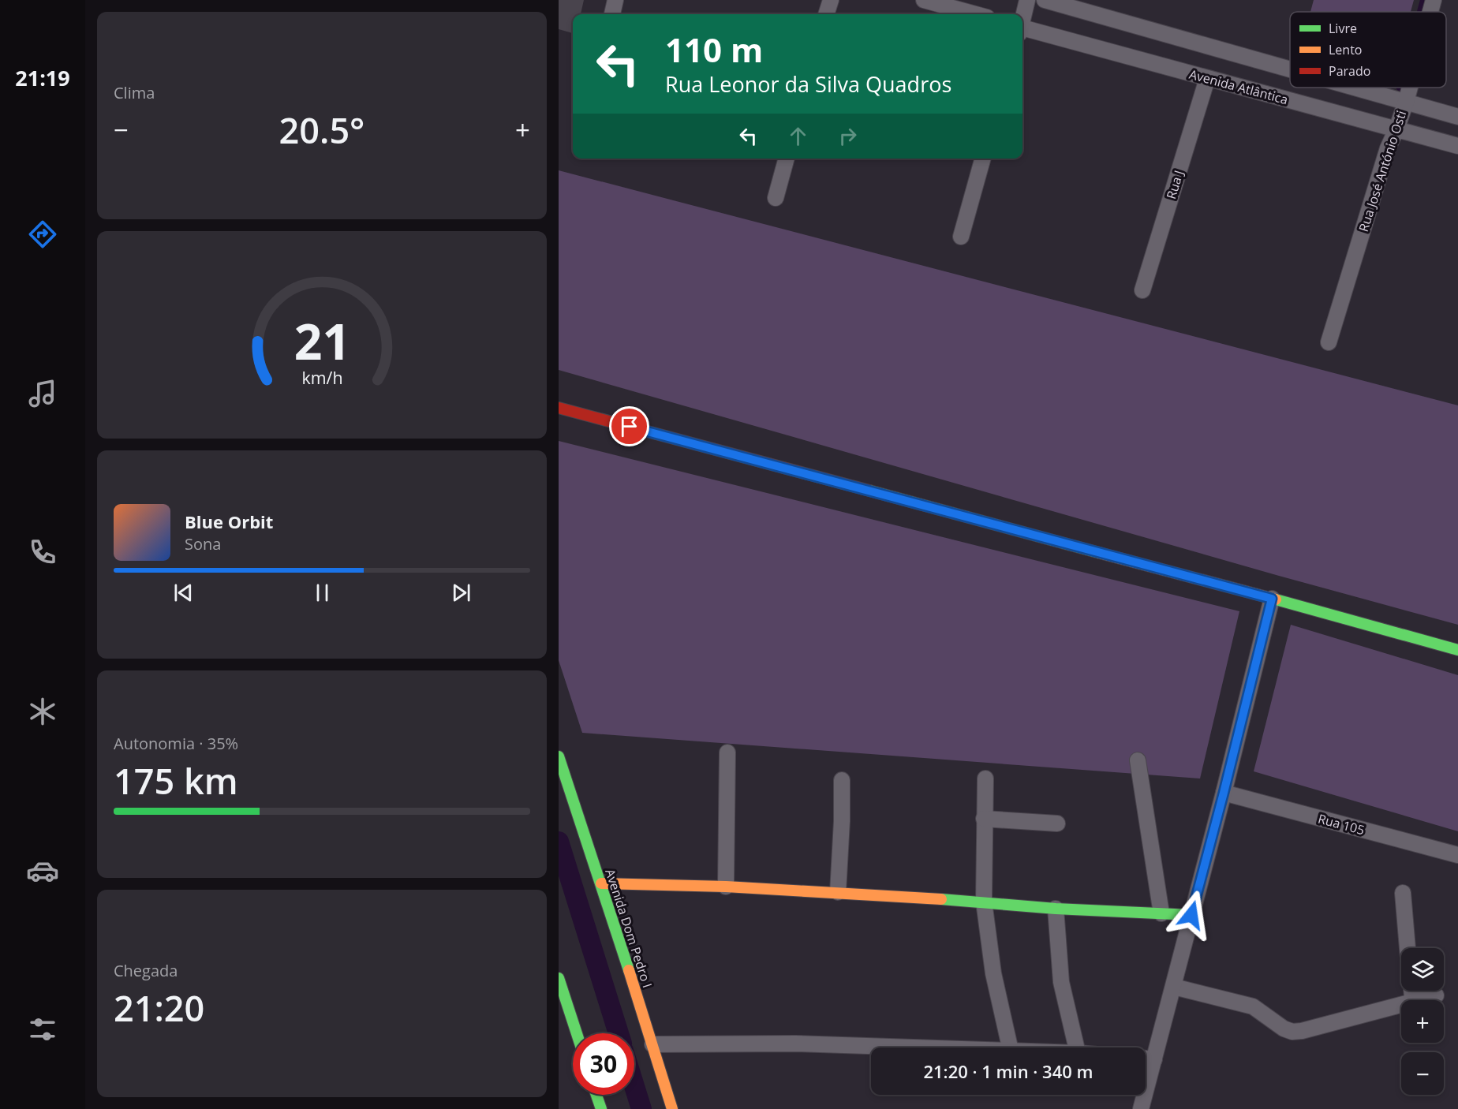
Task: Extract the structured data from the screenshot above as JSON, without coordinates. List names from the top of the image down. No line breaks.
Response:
{"streets":{"street":["Avenida Atlântica","Rua José António Osti","Rua J","Rua 105","Avenida Dom Pedro I"]},"crossings":[["Avenida Atlântica","Rua José António Osti"],["Avenida Atlântica","Rua J"]],"legend":["Livre","Lento","Parado"],"page":{"tabs":"21:19","tile":["Clima",["Autonomia · 35%","175 km"],["Chegada","21:20"]],"turn":["110 m","Rua Leonor da Silva Quadros"],"heat":["−","20.5°","+"],"song":["Blue Orbit","Sona"],"map_buttons":["+","−"],"limit":"30","trip":"21:20 · 1 min · 340 m","gauge":["21","km/h"]}}
